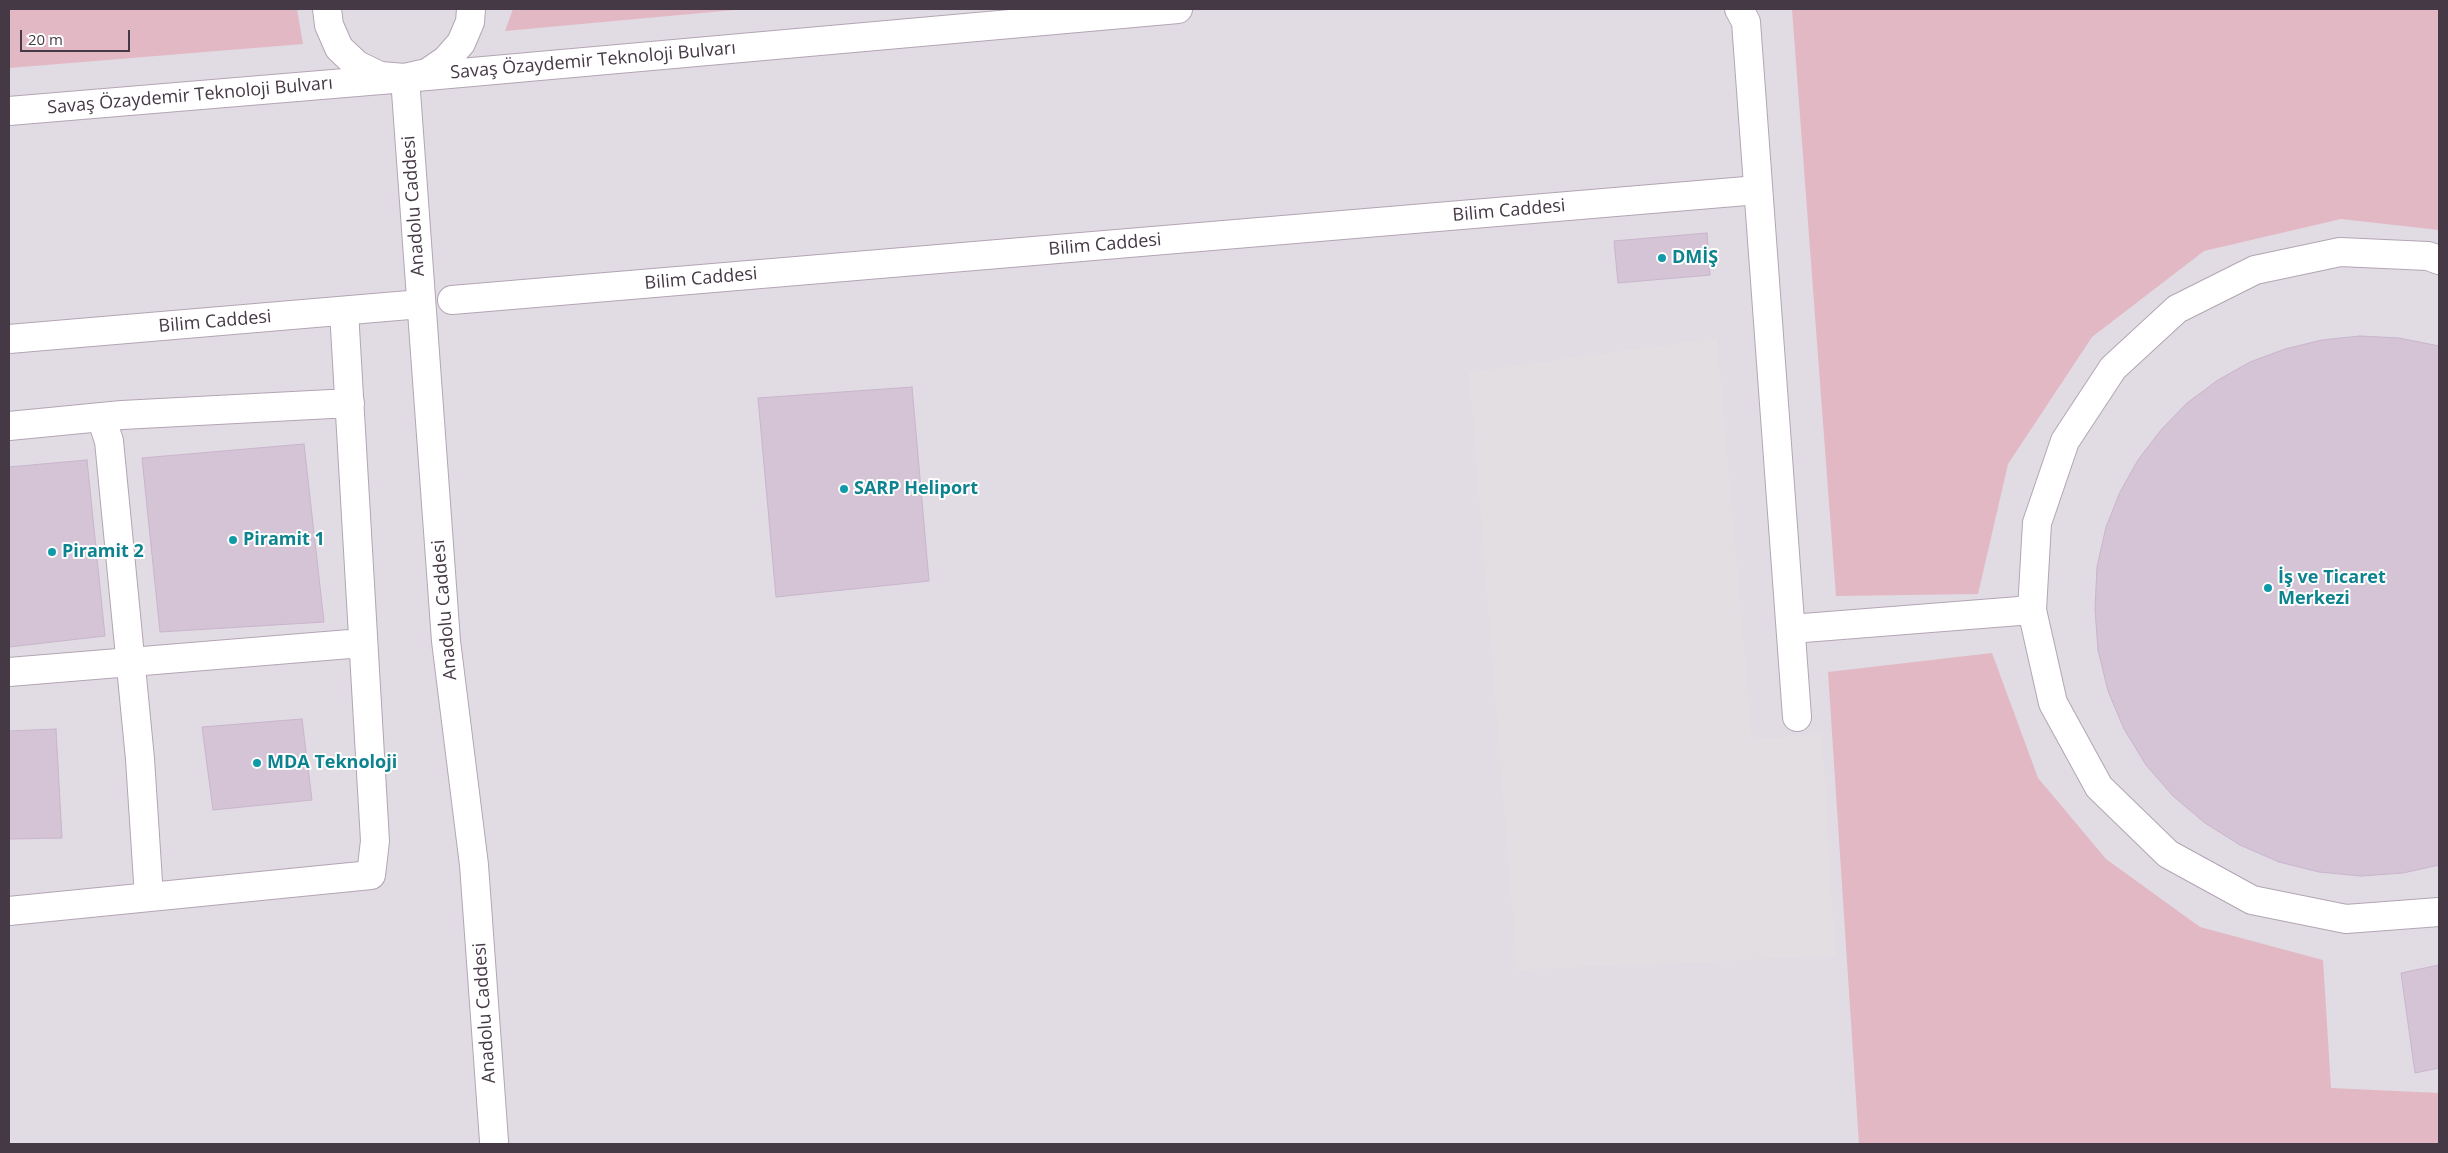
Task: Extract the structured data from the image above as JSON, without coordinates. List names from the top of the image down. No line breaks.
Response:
{"streets":{"street":["Savaş Özaydemir Teknoloji Bulvarı","Anadolu Caddesi","Bilim Caddesi"]},"crossings":[["Savaş Özaydemir Teknoloji Bulvarı","Anadolu Caddesi"],["Anadolu Caddesi","Bilim Caddesi"]],"places":["DMİŞ","SARP Heliport","Piramit 1","Piramit 2","İş ve Ticaret Merkezi","MDA Teknoloji"],"scale_bar":"20 m"}
